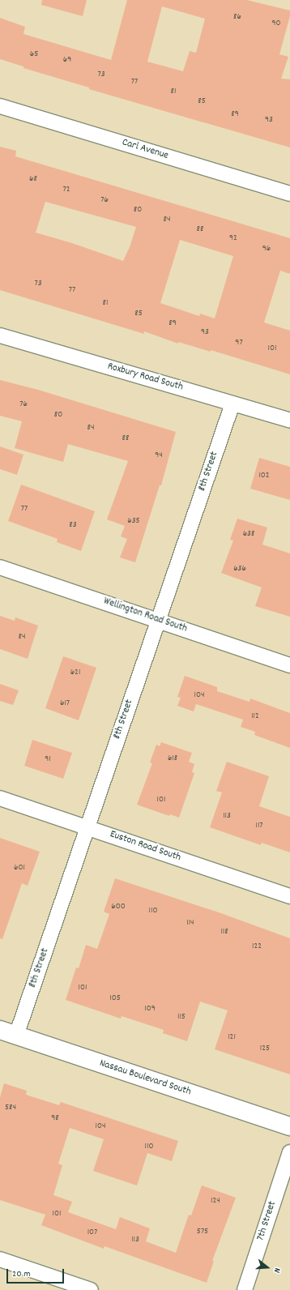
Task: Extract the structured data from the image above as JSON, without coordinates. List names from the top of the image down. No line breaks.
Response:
{"streets":{"main road":["Nassau Boulevard South"],"street":["Carl Avenue","Roxbury Road South","8th Street","Wellington Road South","Euston Road South","7th Street"]},"crossings":[["Roxbury Road South","8th Street"],["8th Street","Wellington Road South"],["8th Street","Euston Road South"],["8th Street","Nassau Boulevard South"]],"house_numbers":["86","90","65","69","73","77","81","85","89","93","68","72","76","80","84","88","92","96","73","77","81","85","89","93","97","101","76","80","84","88","94","102","77","635","83","638","636","84","621","104","617","112","618","91","101","113","117","601","600","110","114","118","122","101","105","109","115","121","125","584","98","104","110","124","101","575","107","113"],"scale_bar":"20 m","north":"right"}
